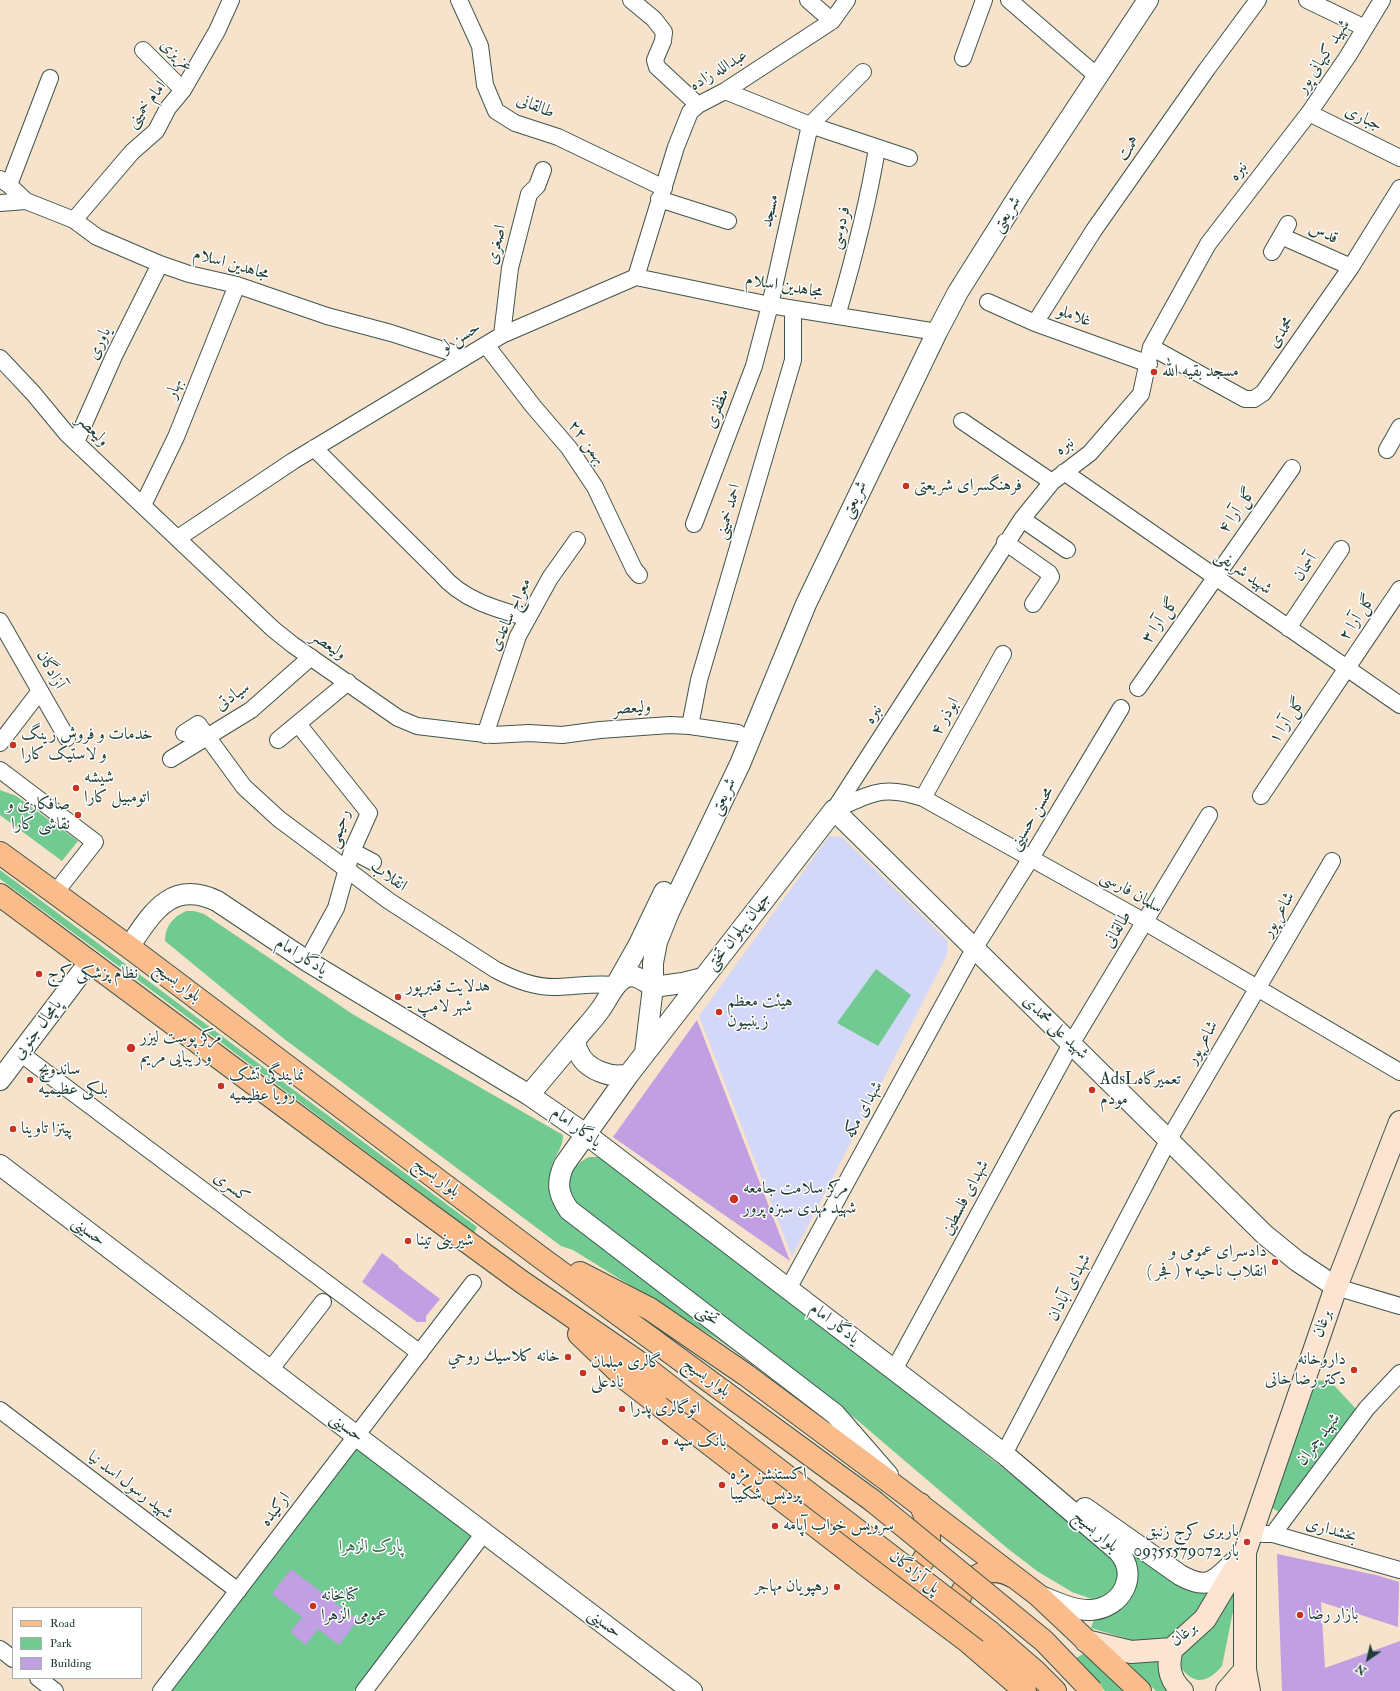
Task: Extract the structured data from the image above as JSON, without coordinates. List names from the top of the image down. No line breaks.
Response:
{"streets":{"main road":["بلوار بسیج","برغان","پل آزادگان"],"street":["عزیزی","شهید کیهانی پور","عبدالله زاده","امام خمینی","طالقانی","جباری","همت","نبره","مسجد","شریعتی","فردوسی","قدس","اصغری","مجاهدین اسلام","غلاملو","محمدی","حسن لو","یاوری","بهار","مظفری","ولیعصر","۲۲ بهمن","گل آرا ۴","احمد خمینی","آسمان","شهید شریفی","معراج ساعدی","گل آرا ۲","گل آرا ۳","آزادگان","سیادتی","ابوذر ۴","گل آرا ۱","محسن حسینی","رحیمی","انقلاب","سلمان فارسی","شاعر پور","جهان پهلوان تختی","یادگار امام","شهید علی محمدی","پامچال جنوبی","شاعرپور","شهدای مکه","کسری","شهدای فلسطین","حسینی","شهدای آبادان","تختی","شهید چمران","شهید رسول اسد نیا","ارکیده","بخشداری"]},"crossings":[["عزیزی","امام خمینی"],["شهید کیهانی پور","جباری"],["شهید کیهانی پور","نبره"],["عبدالله زاده","طالقانی"],["عبدالله زاده","مجاهدین اسلام"],["عبدالله زاده","حسن لو"],["امام خمینی","مجاهدین اسلام"],["طالقانی","سلمان فارسی"],["طالقانی","شهید علی محمدی"],["طالقانی","شهدای فلسطین"],["جباری","نبره"],["همت","غلاملو"],["نبره","غلاملو"],["نبره","محمدی"],["نبره","شهید شریفی"],["نبره","سلمان فارسی"],["نبره","جهان پهلوان تختی"],["نبره","شهید علی محمدی"],["مسجد","مجاهدین اسلام"],["مسجد","مظفری"],["شریعتی","مجاهدین اسلام"],["شریعتی","ولیعصر"],["شریعتی","انقلاب"],["شریعتی","جهان پهلوان تختی"],["شریعتی","یادگار امام"],["فردوسی","مجاهدین اسلام"],["قدس","محمدی"],["اصغری","حسن لو"],["مجاهدین اسلام","حسن لو"],["مجاهدین اسلام","یاوری"],["مجاهدین اسلام","بهار"],["مجاهدین اسلام","مظفری"],["مجاهدین اسلام","احمد خمینی"],["حسن لو","ولیعصر"],["حسن لو","۲۲ بهمن"],["یاوری","ولیعصر"],["بهار","ولیعصر"],["ولیعصر","احمد خمینی"],["ولیعصر","معراج ساعدی"],["ولیعصر","سیادتی"],["گل آرا ۴","شهید شریفی"],["گل آرا ۴","گل آرا ۳"],["آسمان","شهید شریفی"],["شهید شریفی","گل آرا ۲"],["شهید شریفی","گل آرا ۳"],["شهید شریفی","گل آرا ۱"],["گل آرا ۲","گل آرا ۱"],["سیادتی","انقلاب"],["ابوذر ۴","سلمان فارسی"],["محسن حسینی","سلمان فارسی"],["محسن حسینی","شهید علی محمدی"],["محسن حسینی","شهدای مکه"],["رحیمی","انقلاب"],["رحیمی","یادگار امام"],["سلمان فارسی","شاعر پور"],["سلمان فارسی","جهان پهلوان تختی"],["سلمان فارسی","شهید علی محمدی"],["سلمان فارسی","شاعرپور"],["شاعر پور","شاعرپور"],["جهان پهلوان تختی","شهید علی محمدی"],["یادگار امام","بلوار بسیج"],["یادگار امام","شهدای مکه"],["یادگار امام","شهدای فلسطین"],["یادگار امام","شهدای آبادان"],["یادگار امام","تختی"],["بلوار بسیج","پامچال جنوبی"],["بلوار بسیج","شهدای آبادان"],["بلوار بسیج","پل آزادگان"],["شهید علی محمدی","شاعرپور"],["شهید علی محمدی","شهدای مکه"],["شهید علی محمدی","شهدای فلسطین"],["شهید علی محمدی","شهدای آبادان"],["شهید علی محمدی","برغان"],["پامچال جنوبی","کسری"],["شاعرپور","شهدای آبادان"],["کسری","ارکیده"],["حسینی","ارکیده"],["برغان","بخشداری"],["شهید چمران","بخشداری"],["شهید رسول اسد نیا","ارکیده"]],"parks":["پارک الزهرا"],"places":["مسجد بقیه الله","فرهنگسرای شریعتی","خدمات و فروش رینگ و لاستیک کارا","شیشه اتومبیل کارا","صافکاری و نقاشی کارا","نظام پزشکی کرج","هدلایت قنبرپور - شهر لامپ","هیئت معظم زینبیون","مرکز پوست لیزر و زیبایی مریم","ساندویچ بلکی عظیمیه","نمایندگی تشک رویا عظیمیه","AdsLتعمیرگاه مودم","پیتزا تاوینا","مرکز سلامت جامعه شهید مهدی سبزه پرور","شیرینی تینا","دادسرای عمومی و انقلاب ناحیه۲ ( فجر )","خانه كلاسيك روحي","داروخانه دکتر رضا خانی","گالری مبلمان نادعلی","اتوگالری پدرا","بانک سپه","اکستنشن مژه پردیس شکیبا","سرویس خواب آپامه","باربری کرج زنبق بار 09355579072","رهپویان مهاجر","کتابخانه عمومی الزهرا","بازار رضا"],"legend":["Road","Park","Building"],"north":"bottom left"}
